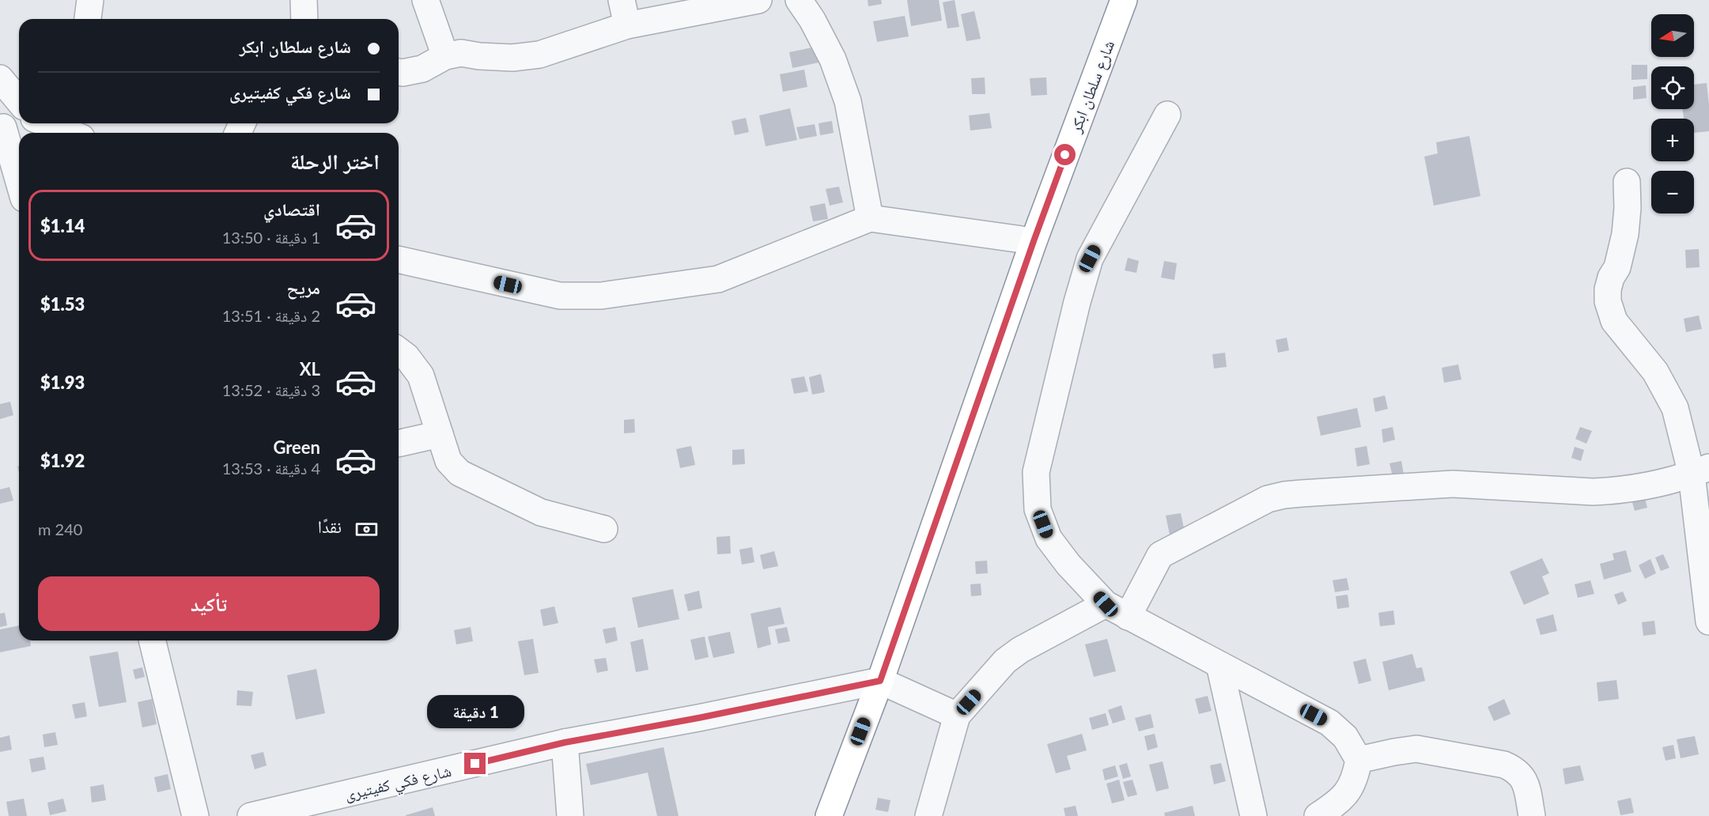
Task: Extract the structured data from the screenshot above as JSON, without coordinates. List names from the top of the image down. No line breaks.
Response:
{"streets":{"highway":["شارع سلطان ابكر"],"street":["شارع فكي كفيتيرى"]},"crossings":[["شارع سلطان ابكر","شارع فكي كفيتيرى"]],"north":"left","page":{"map_buttons":["+","−"],"banner":["شارع سلطان ابكر","شارع فكي كفيتيرى"],"heading":"اختر الرحلة","list":[{"name":"اقتصادي","note":"1 دقيقة · 13:50","value":"$1.14"},{"name":"مريح","note":"2 دقيقة · 13:51","value":"$1.53"},{"name":"XL","note":"3 دقيقة · 13:52","value":"$1.93"},{"name":"Green","note":"4 دقيقة · 13:53","value":"$1.92"}],"pay":["نقدًا","240 m"],"buttons":"تأكيد","bubble":"1 دقيقة"}}
